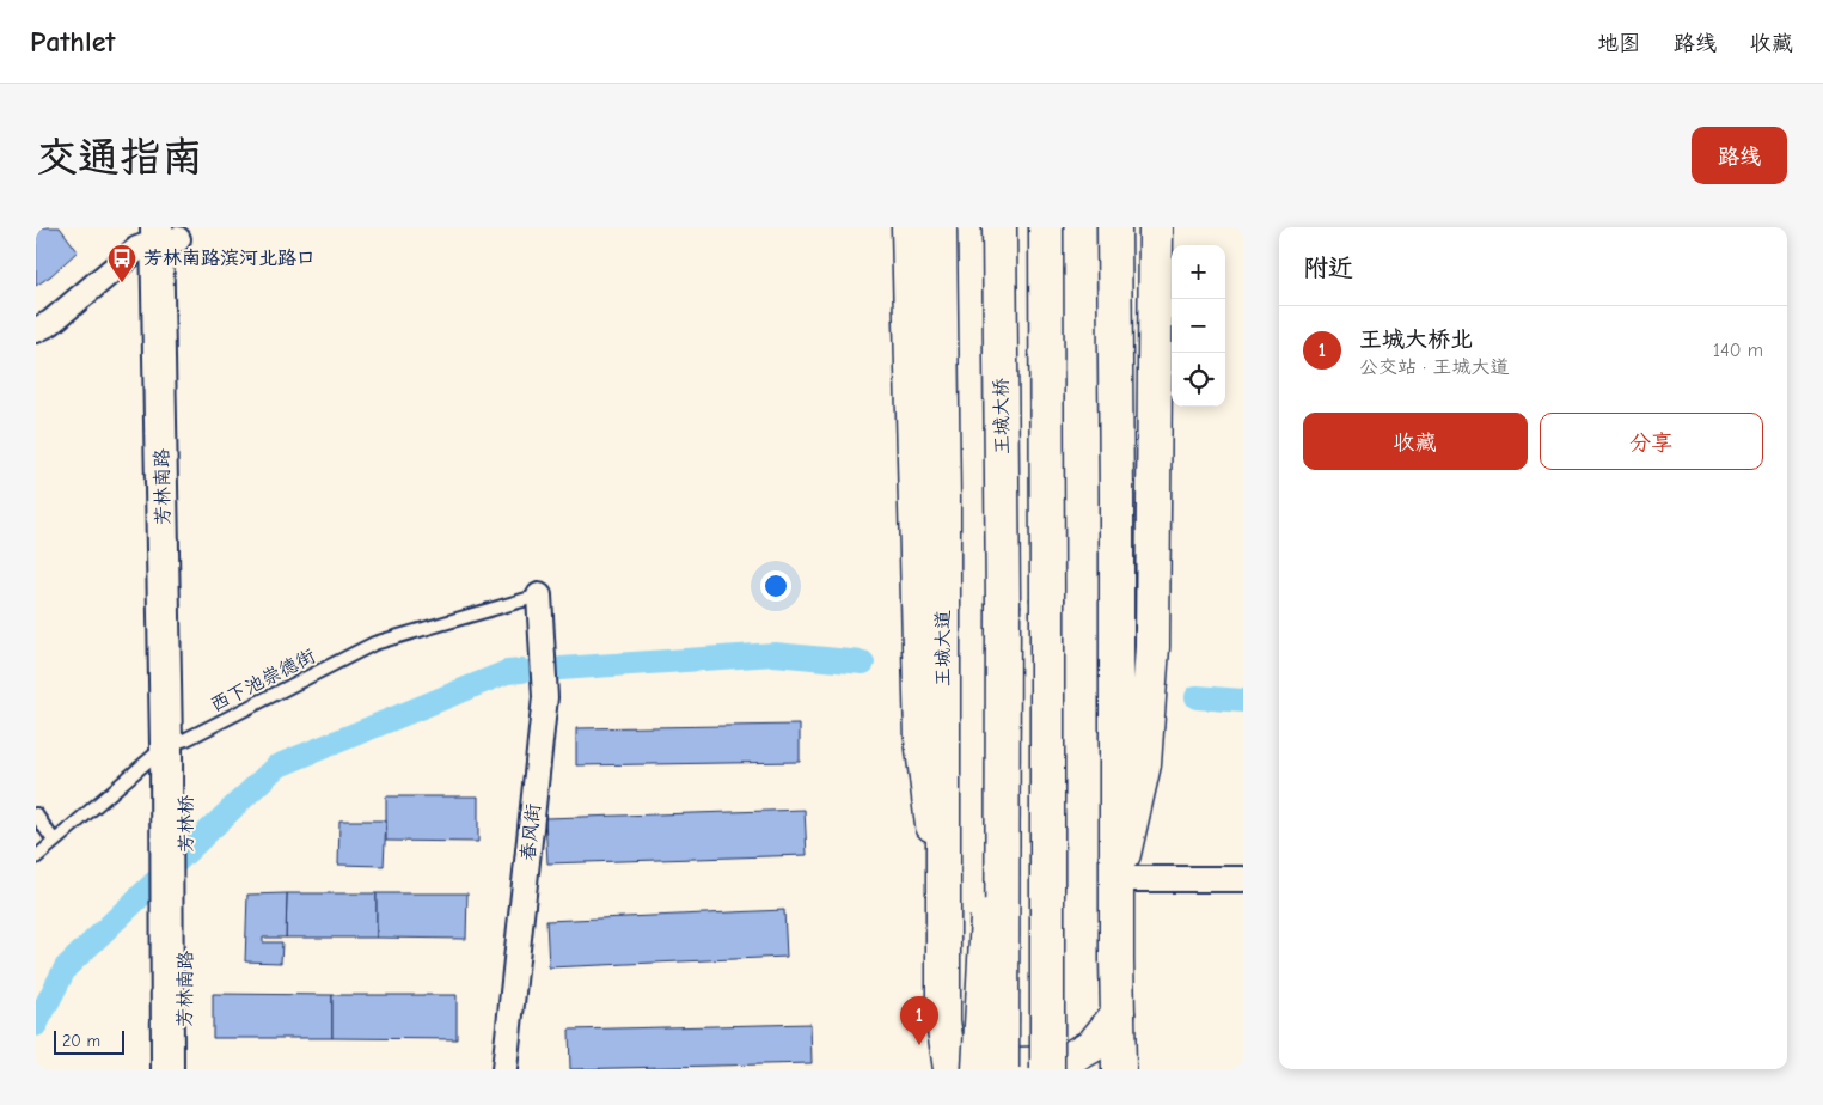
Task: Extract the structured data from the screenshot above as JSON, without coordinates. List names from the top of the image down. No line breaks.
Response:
{"streets":{"main road":["王城大桥","王城大道"],"street":["芳林南路","芳林桥","春风街"],"lane":["西下池崇德街"]},"crossings":[["芳林南路","西下池崇德街"],["芳林南路","芳林桥"],["西下池崇德街","芳林桥"],["西下池崇德街","春风街"]],"places":{"bus stop":["芳林南路滨河北路口"]},"scale_bar":"20 m","page":{"header":"Pathlet","nav":["地图","路线","收藏"],"buttons":["路线",["收藏","分享"]],"title":"交通指南","heading":"附近","map_buttons":["+","−"],"list":[{"mark":"1","name":"王城大桥北","note":"公交站 · 王城大道","value":"140 m"}],"pins":"1","scale":"20 m"}}
